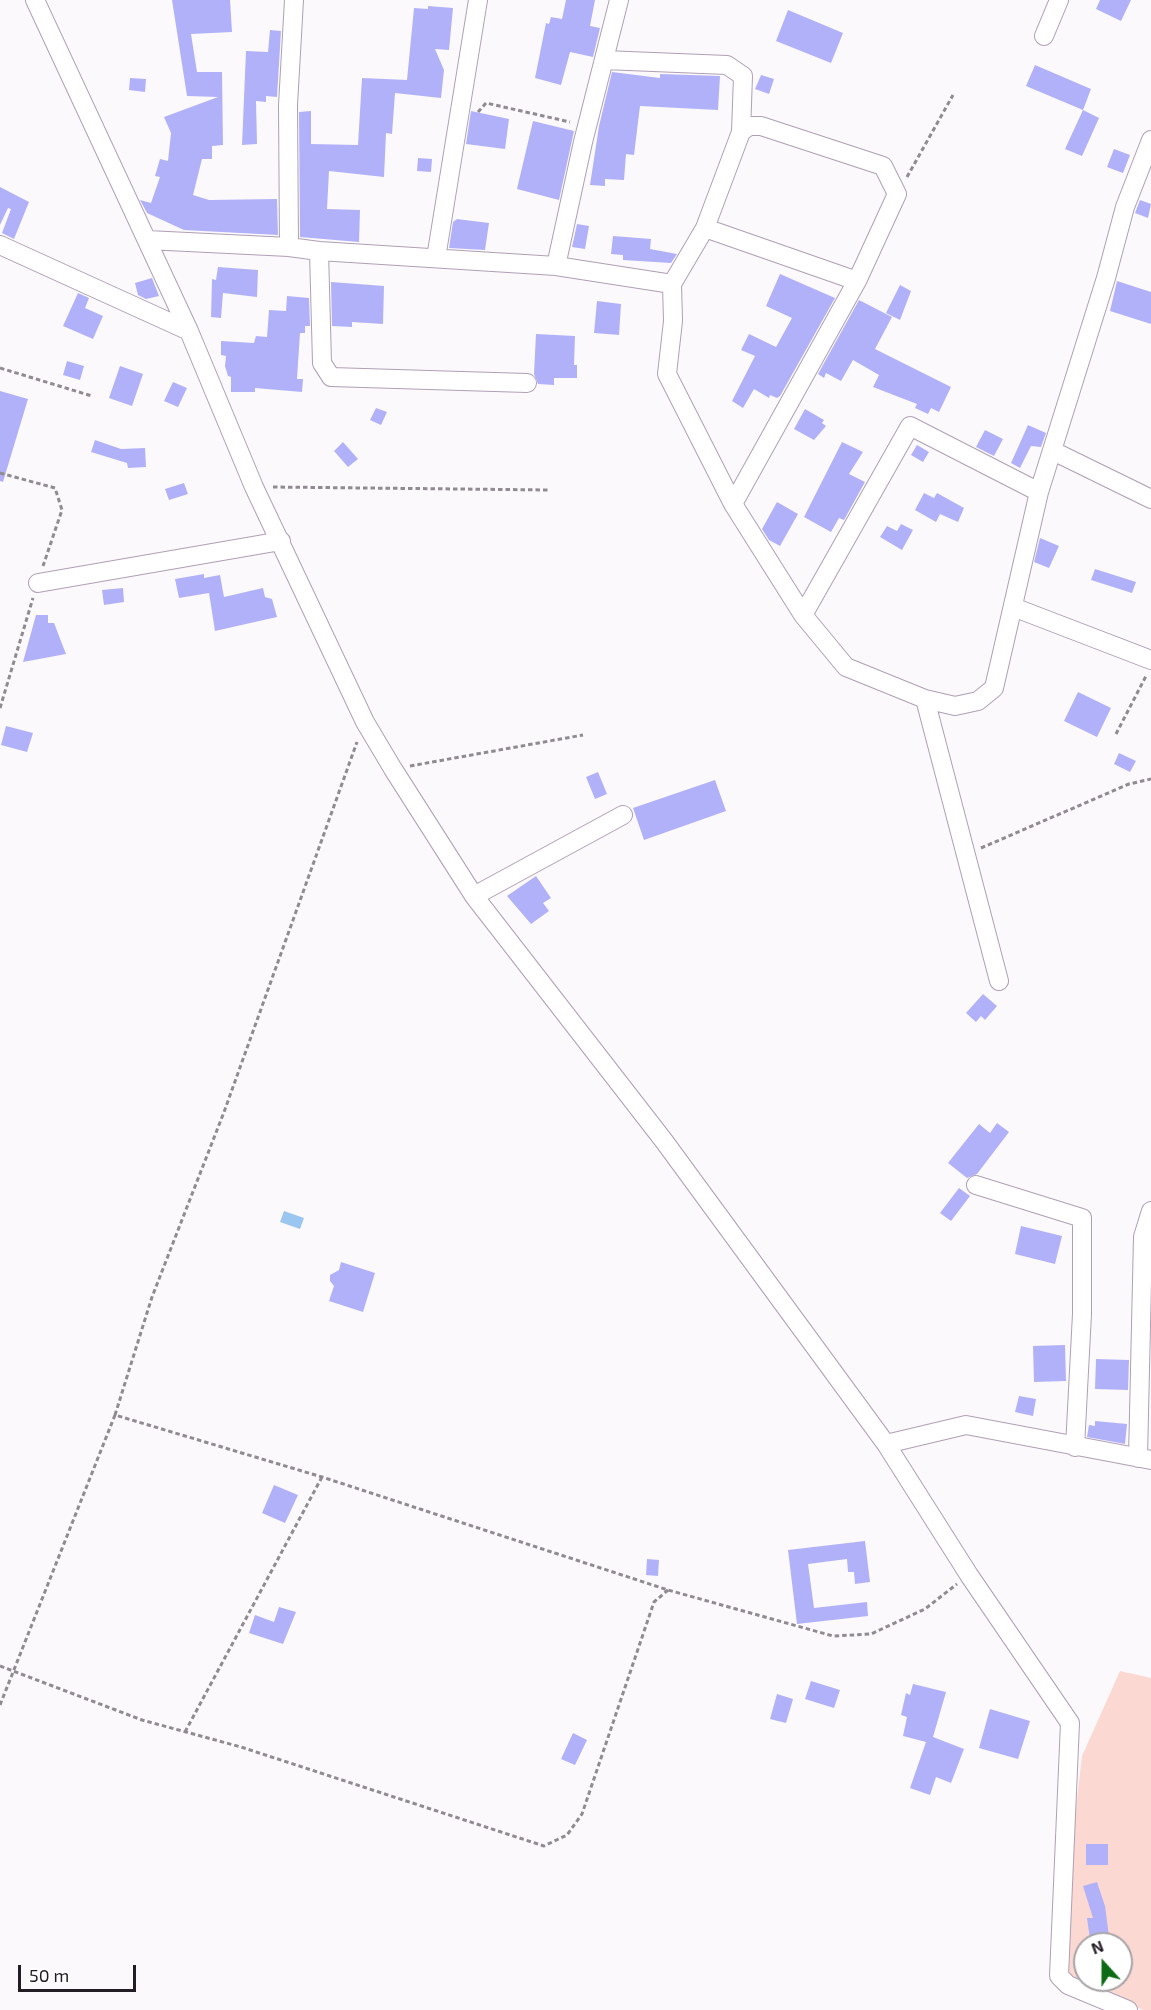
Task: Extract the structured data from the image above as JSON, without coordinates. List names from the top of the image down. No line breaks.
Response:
{"scale_bar":"50 m","north":"top"}
